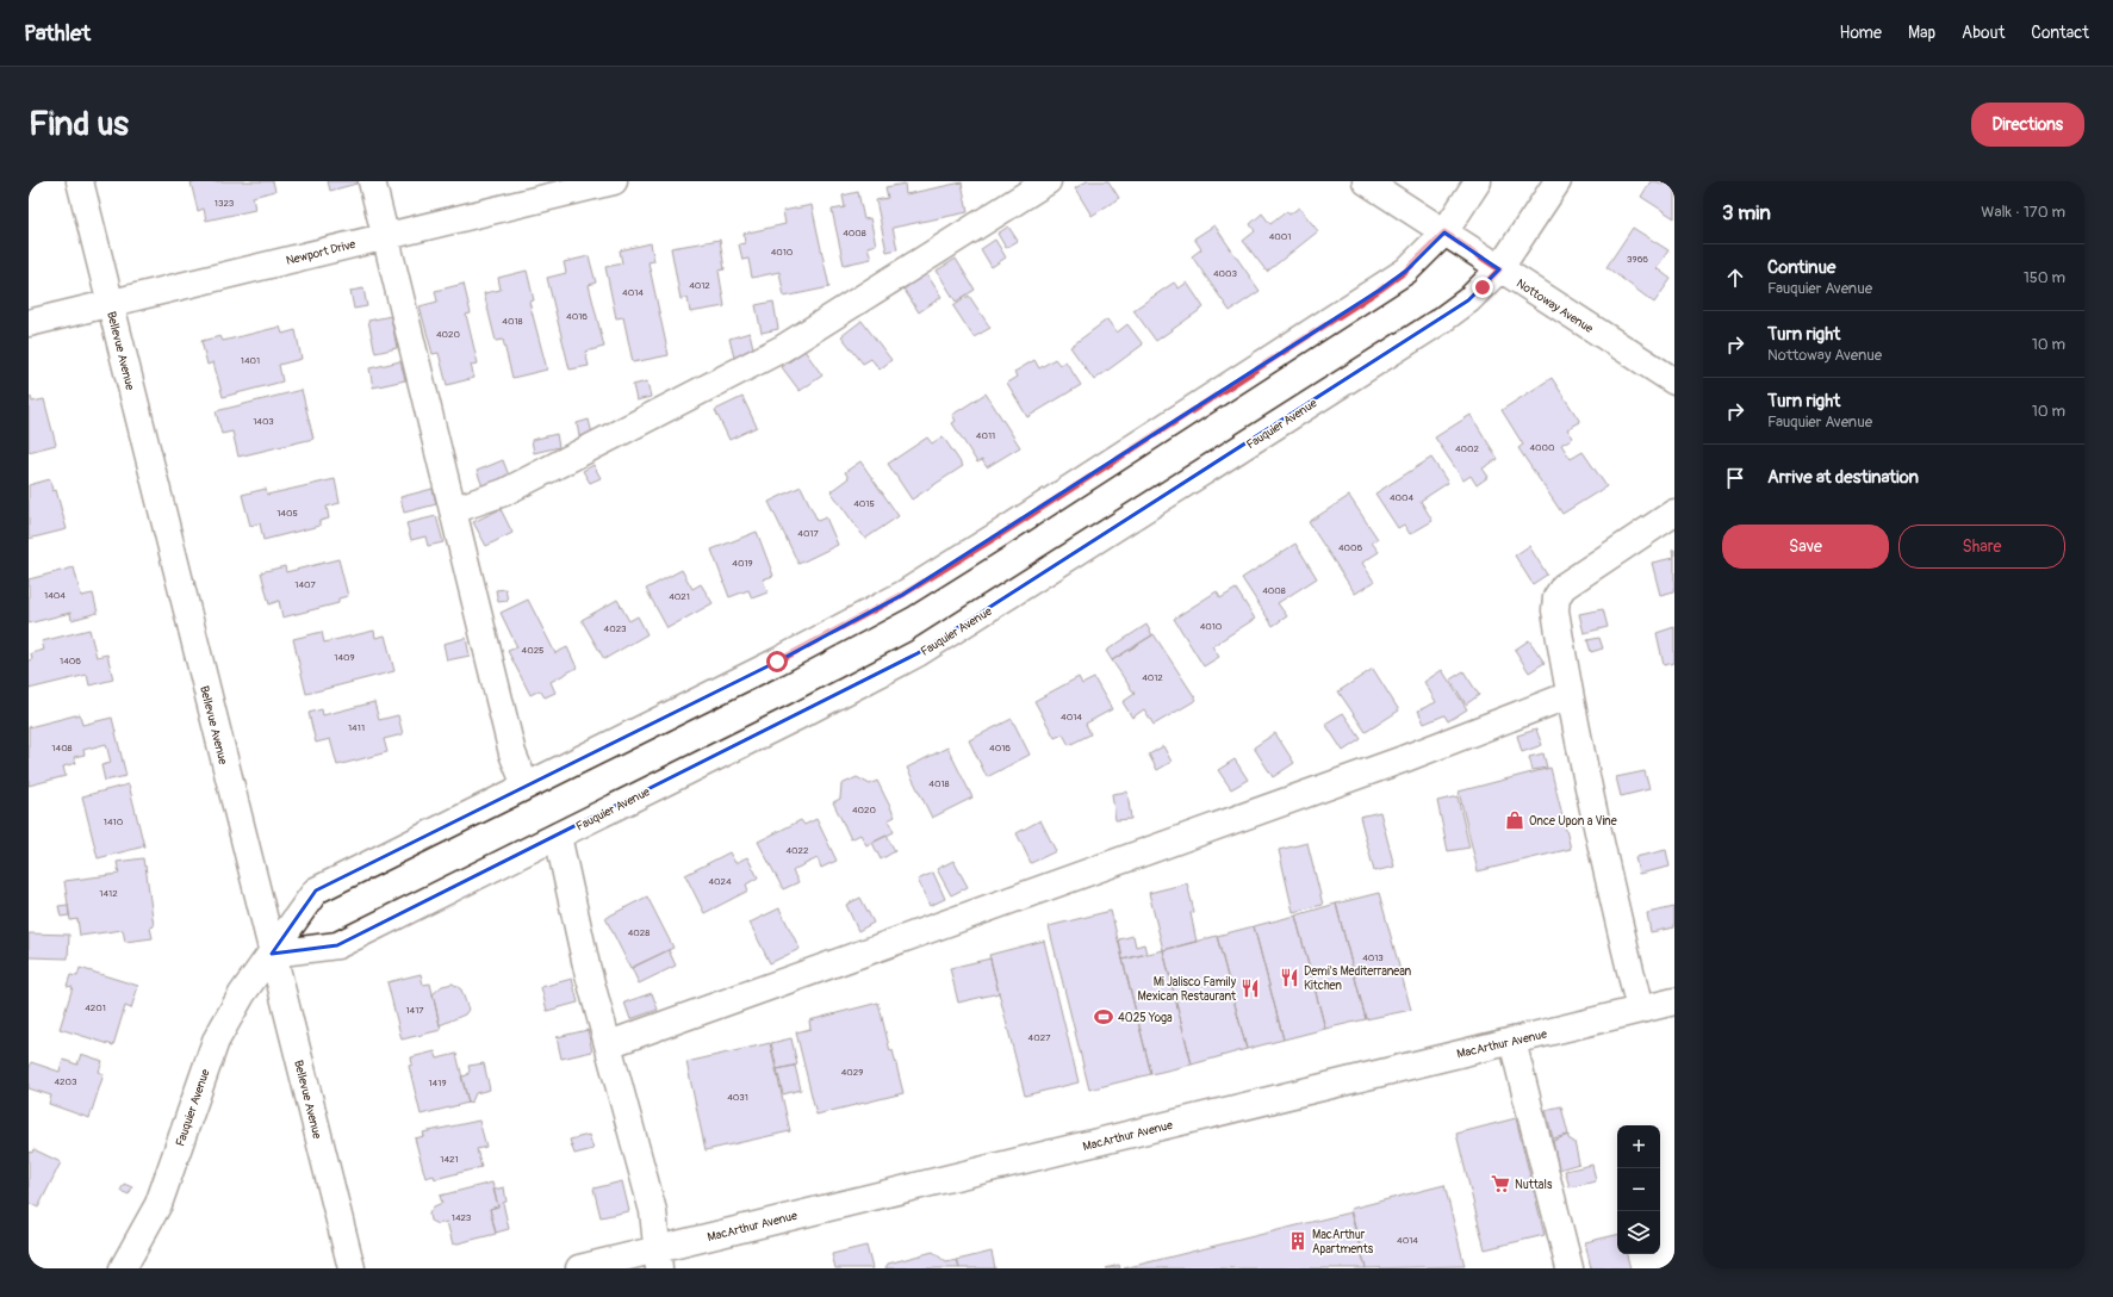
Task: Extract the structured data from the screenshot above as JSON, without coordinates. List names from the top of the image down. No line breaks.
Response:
{"streets":{"street":["Newport Drive","Nottoway Avenue","Bellevue Avenue","Fauquier Avenue","MacArthur Avenue"]},"crossings":[["Newport Drive","Bellevue Avenue"],["Nottoway Avenue","Fauquier Avenue"],["Bellevue Avenue","Fauquier Avenue"]],"places":{"shop":["Once Upon a Vine"],"restaurant":["Demi's Mediterranean Kitchen","Mi Jalisco Family Mexican Restaurant"],"sports":["4025 Yoga"],"supermarket":["Nuttals"],"building":["MacArthur Apartments"]},"house_numbers":["1323","4008","4001","4010","3966","4003","4012","4014","4016","4018","4020","1401","1403","4011","4000","4002","4004","4015","1405","4017","4006","4019","1407","4008","1404","4021","4010","4023","4025","1409","1406","4012","4014","1411","1408","4016","4018","4020","1410","4022","4024","1412","4028","4013","4201","1417","4027","4029","4203","1419","4031","1421","1423","4014"],"page":{"header":"Pathlet","nav":["Home","Map","About","Contact"],"buttons":["Directions",["Save","Share"]],"title":"Find us","heading":["3 min","Walk · 170 m"],"list":[["Continue","Fauquier Avenue","150 m"],["Turn right","Nottoway Avenue","10 m"],["Turn right","Fauquier Avenue","10 m"],"Arrive at destination"],"map_buttons":["+","−"]}}
